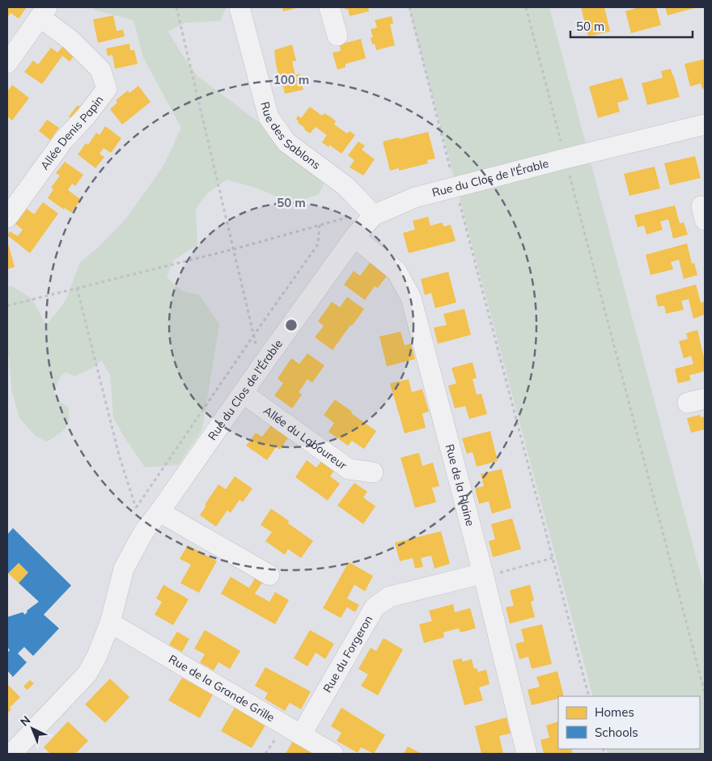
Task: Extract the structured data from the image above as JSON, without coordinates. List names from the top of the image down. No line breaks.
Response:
{"streets":{"street":["Allée Denis Papin","Rue des Sablons","Rue du Clos de l'Érable","Allée du Laboureur","Rue de la Plaine","Rue du Forgeron","Rue de la Grande Grille"]},"crossings":[["Rue des Sablons","Rue du Clos de l'Érable"],["Rue du Clos de l'Érable","Allée du Laboureur"],["Rue du Clos de l'Érable","Rue de la Plaine"],["Rue du Clos de l'Érable","Rue de la Grande Grille"],["Rue de la Plaine","Rue du Forgeron"],["Rue du Forgeron","Rue de la Grande Grille"]],"legend":["Homes","Schools"],"scale_bar":"50 m","north":"top left","rings":["100 m","50 m"]}
